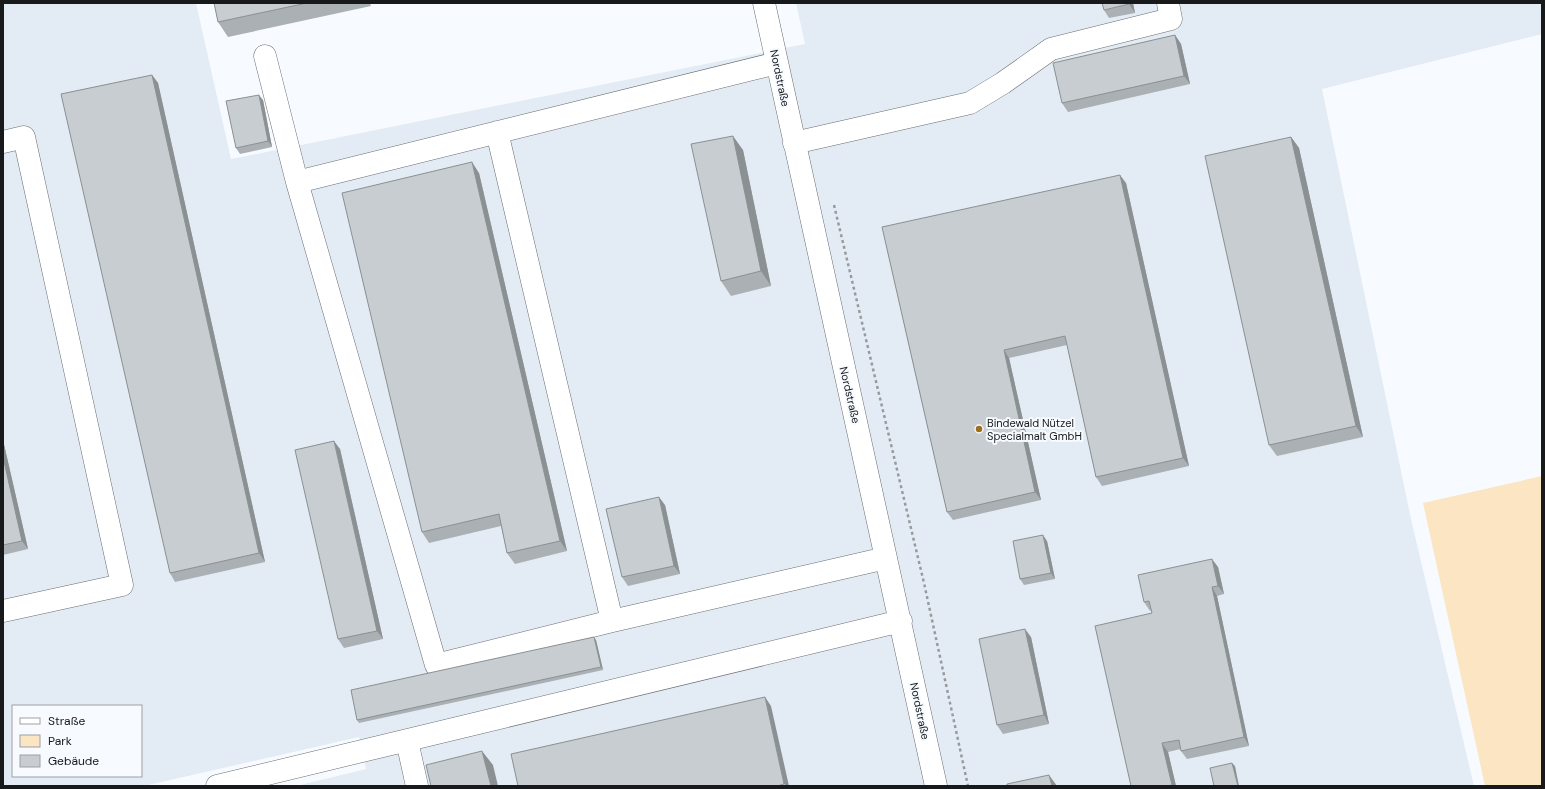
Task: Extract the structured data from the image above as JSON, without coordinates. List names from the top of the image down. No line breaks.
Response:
{"streets":{"street":["Nordstraße"]},"places":["Bindewald Nützel Specialmalt GmbH"],"legend":["Straße","Park","Gebäude"]}
